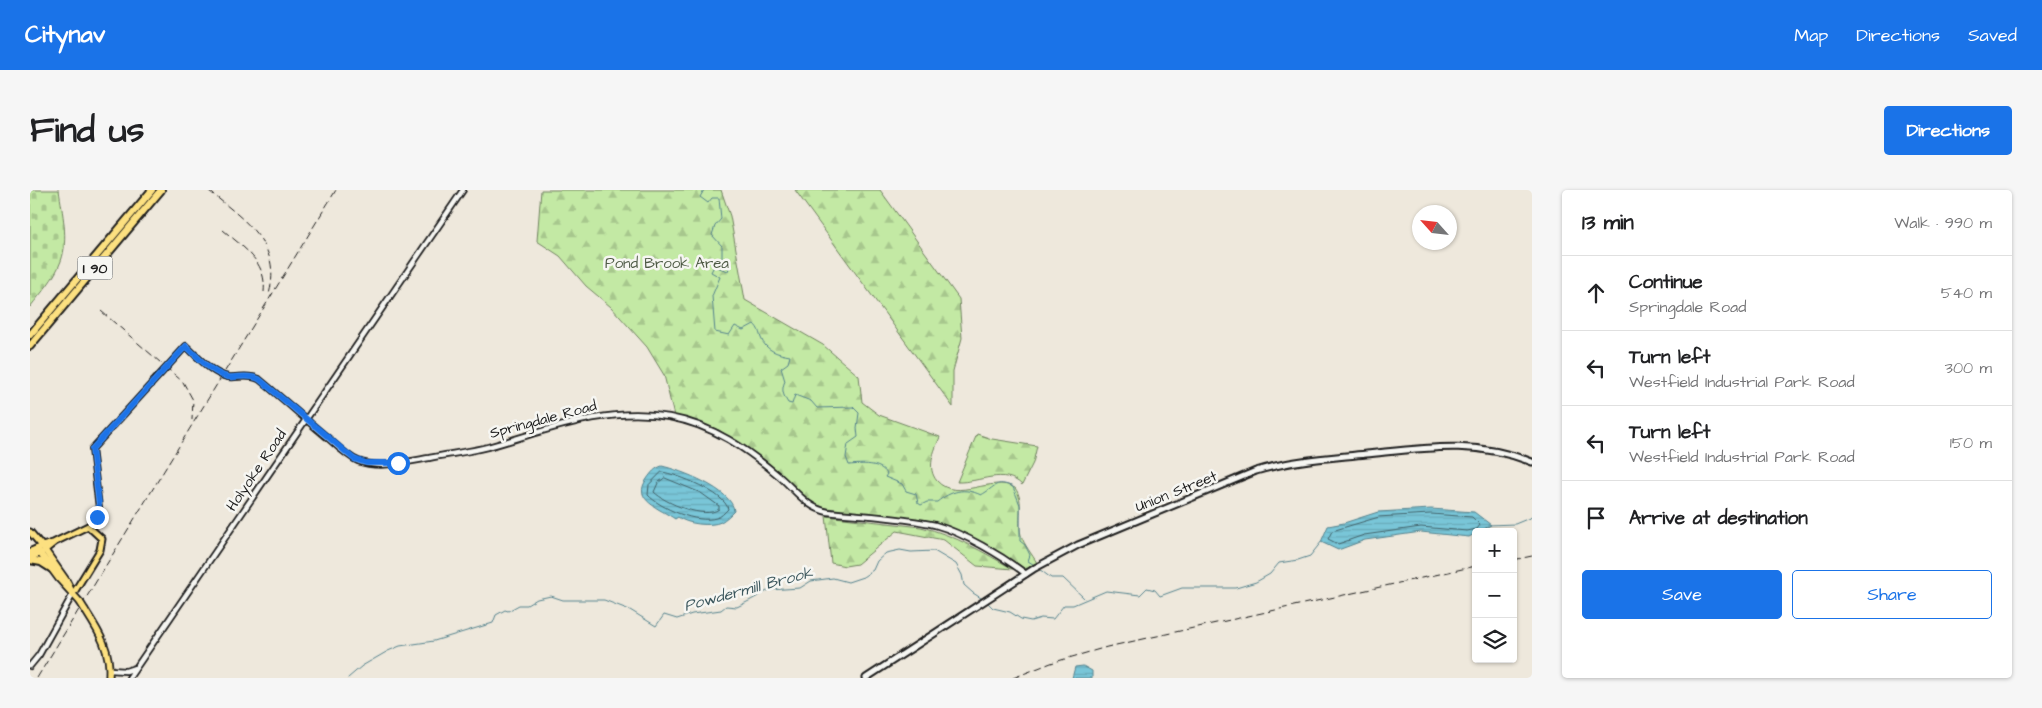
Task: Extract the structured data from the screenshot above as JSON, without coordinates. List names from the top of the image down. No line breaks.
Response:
{"streets":{"highway":["I 90"],"main road":["Union Street"],"street":["Springdale Road","Holyoke Road"]},"crossings":[["Springdale Road","Holyoke Road"],["Springdale Road","Union Street"]],"water":["Powdermill Brook"],"parks":["Pond Brook Area"],"north":"top left","page":{"header":"Citynav","nav":["Map","Directions","Saved"],"title":"Find us","buttons":["Directions",["Save","Share"]],"heading":["13 min","Walk · 990 m"],"list":[["Continue","Springdale Road","540 m"],["Turn left","Westfield Industrial Park Road","300 m"],["Turn left","Westfield Industrial Park Road","150 m"],"Arrive at destination"],"map_buttons":["+","−"]}}
